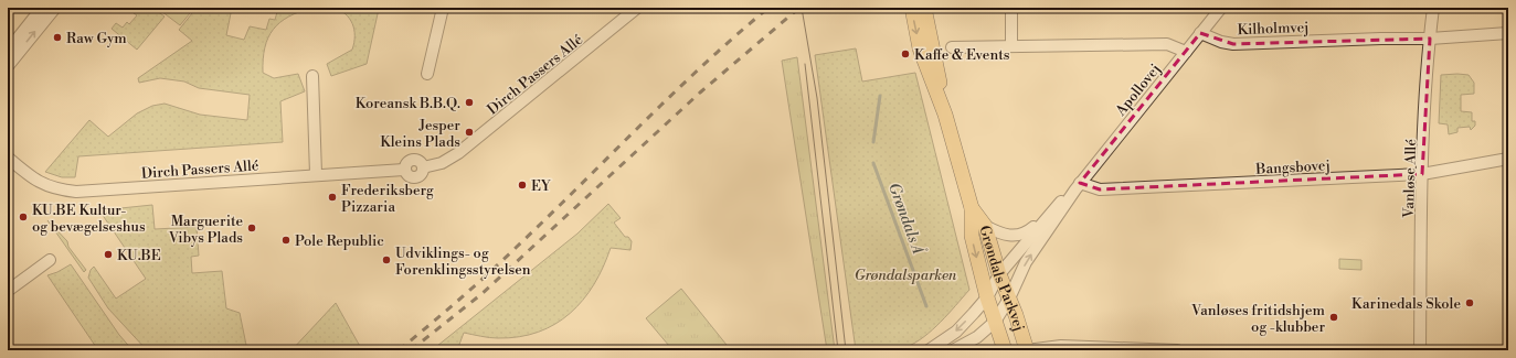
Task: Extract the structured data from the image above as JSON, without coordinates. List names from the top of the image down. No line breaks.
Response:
{"streets":{"main road":["Grøndals Parkvej"],"street":["Kilholmvej","Dirch Passers Allé","Apollovej","Bangsbovej","Vanløse Allé"]},"crossings":[["Kilholmvej","Apollovej"],["Kilholmvej","Vanløse Allé"],["Apollovej","Bangsbovej"],["Apollovej","Grøndals Parkvej"],["Bangsbovej","Vanløse Allé"]],"water":["Grøndals Å"],"parks":["Grøndalsparken"],"places":["Raw Gym","Kaffe & Events","Koreansk B.B.Q.","Jesper Kleins Plads","EY","Frederiksberg Pizzaria","KU.BE Kultur- og bevægelseshus","Marguerite Vibys Plads","Pole Republic","KU.BE","Udviklings- og Forenklingsstyrelsen","Karinedals Skole","Vanløses fritidshjem og -klubber"]}
